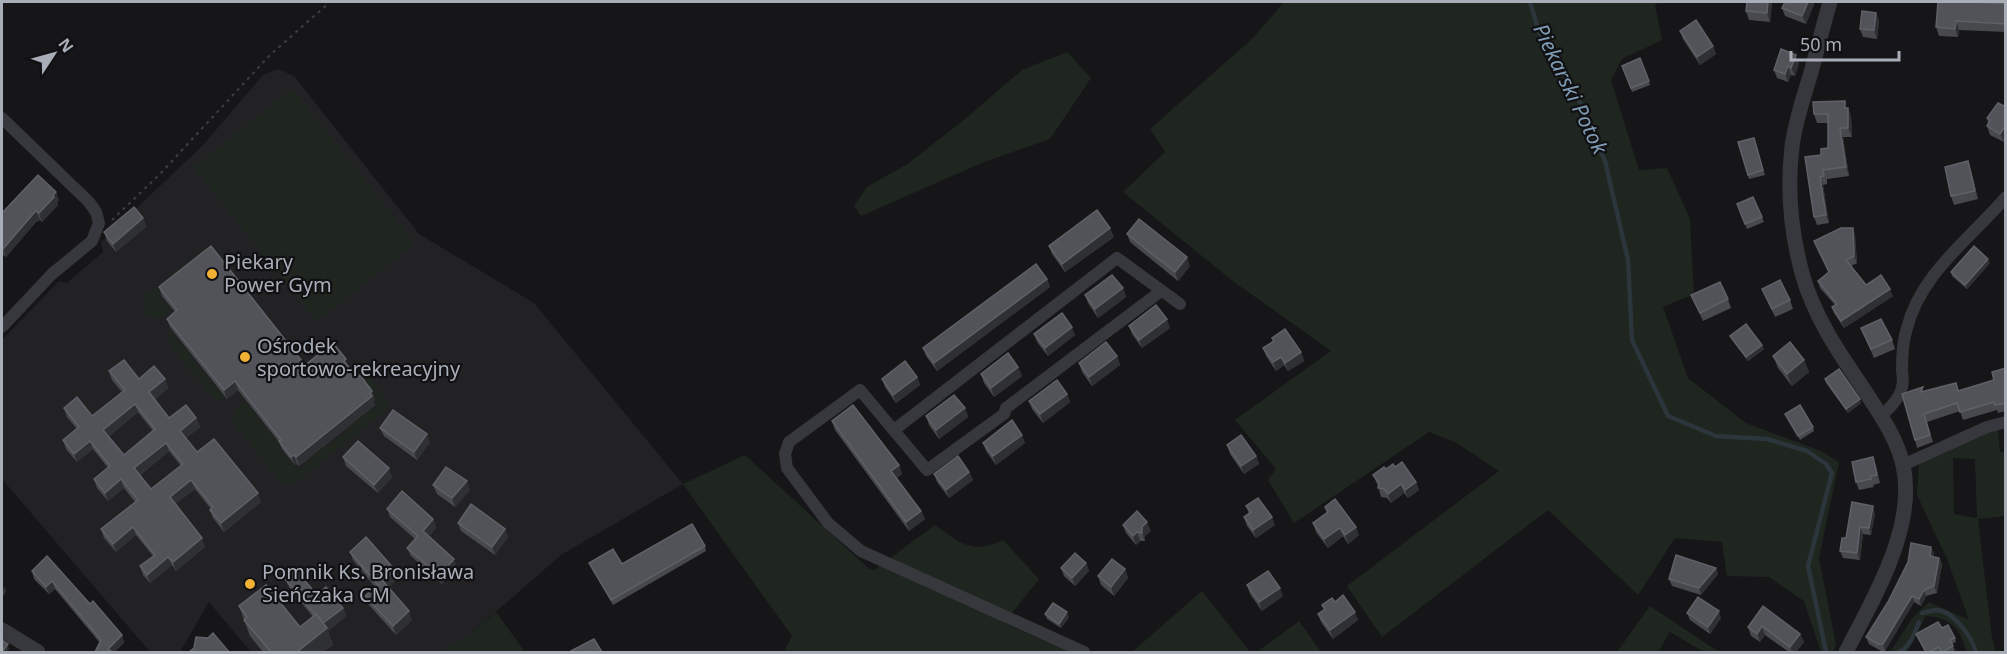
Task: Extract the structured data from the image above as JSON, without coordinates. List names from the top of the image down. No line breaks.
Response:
{"water":["Piekarski Potok"],"places":["Piekary Power Gym","Ośrodek sportowo-rekreacyjny","Pomnik Ks. Bronisława Sieńczaka CM"],"scale_bar":"50 m","north":"top right"}
